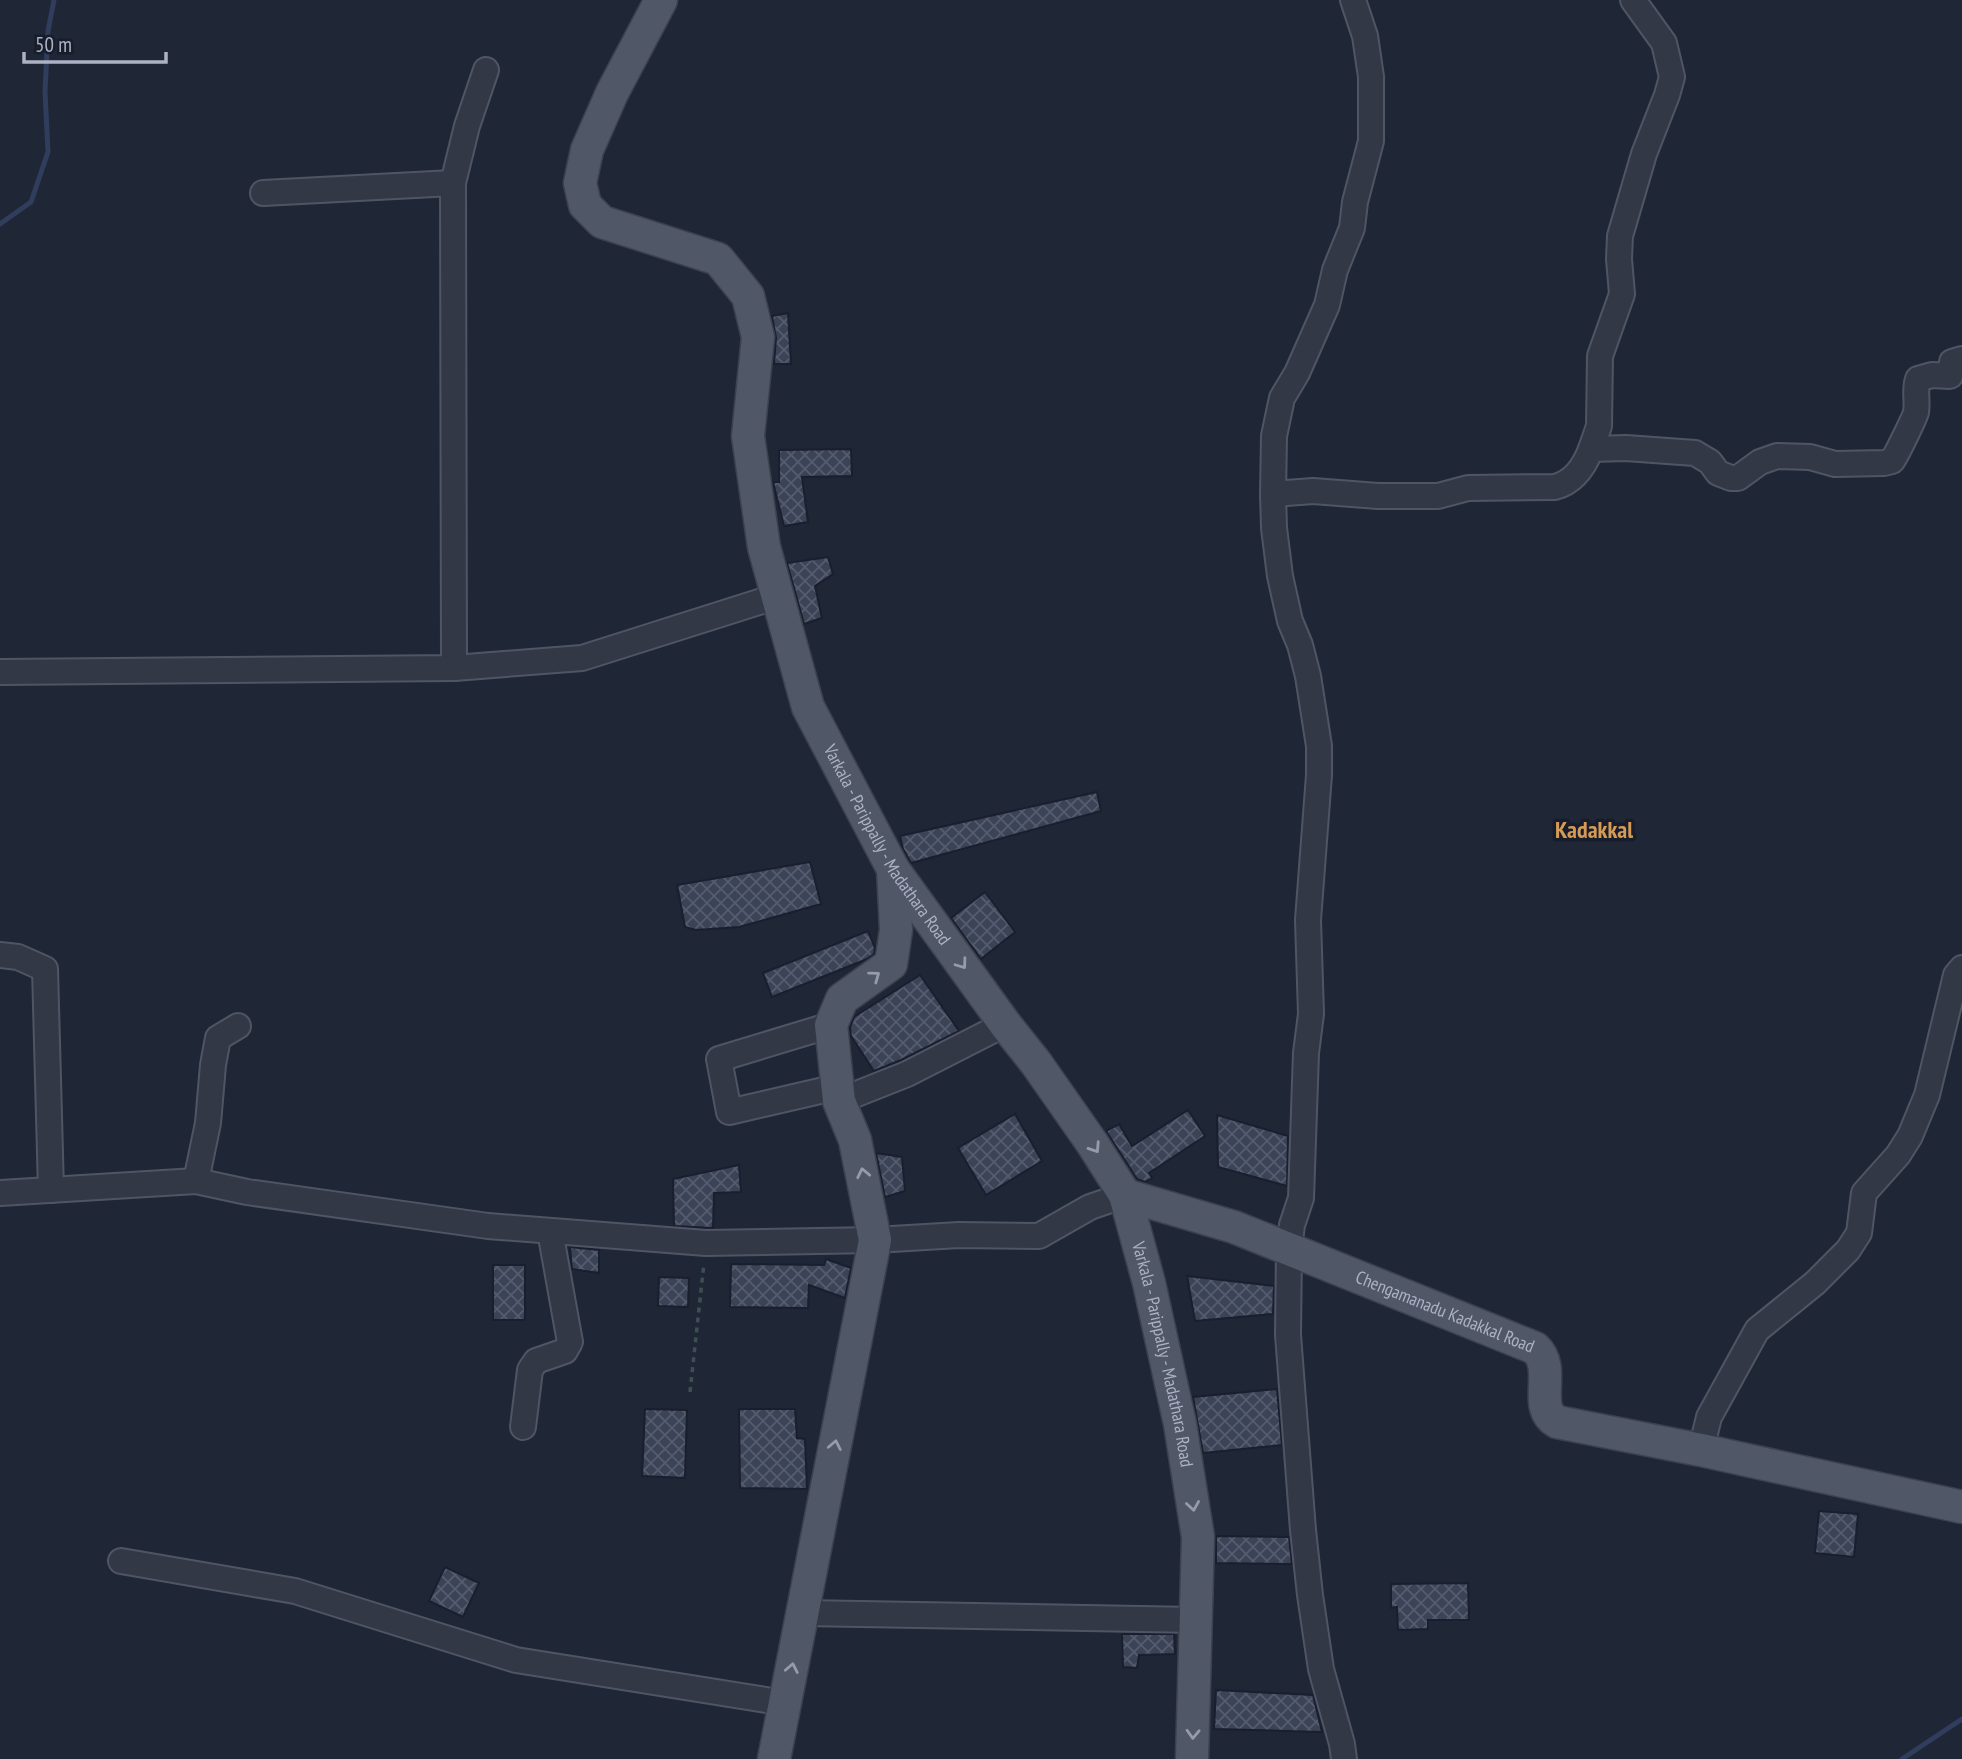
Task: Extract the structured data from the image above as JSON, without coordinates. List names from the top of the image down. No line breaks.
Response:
{"streets":{"main road":["Varkala - Parippally - Madathara Road","Chengamanadu Kadakkal Road"]},"crossings":[["Varkala - Parippally - Madathara Road","Chengamanadu Kadakkal Road"]],"one_way":["Varkala - Parippally - Madathara Road"],"districts":["Kadakkal"],"scale_bar":"50 m"}
